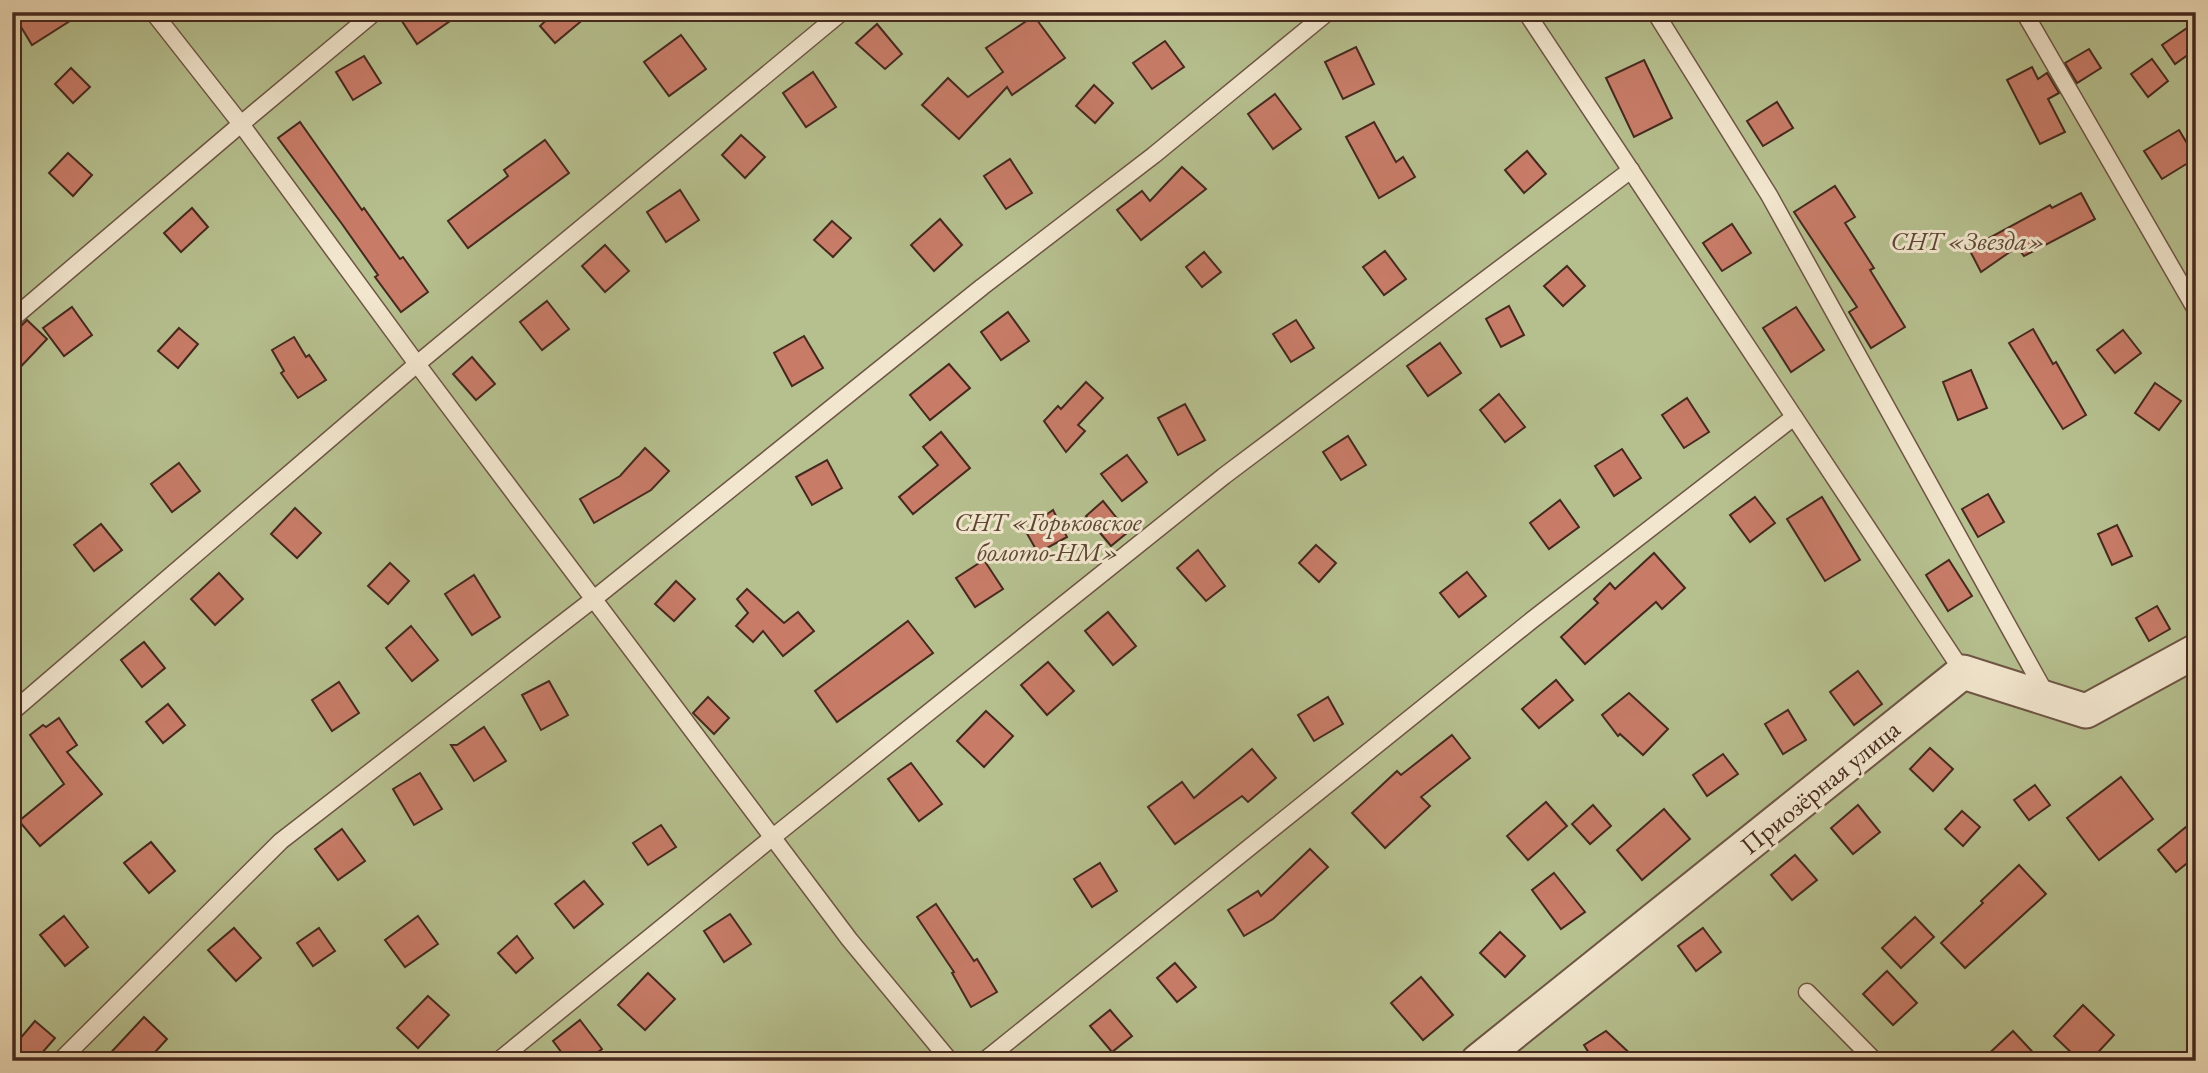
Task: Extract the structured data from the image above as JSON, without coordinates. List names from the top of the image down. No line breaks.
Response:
{"streets":{"street":["Приозёрная улица"]},"parks":["СНТ «Звезда»","СНТ «Горьковское болото-НМ»"]}
